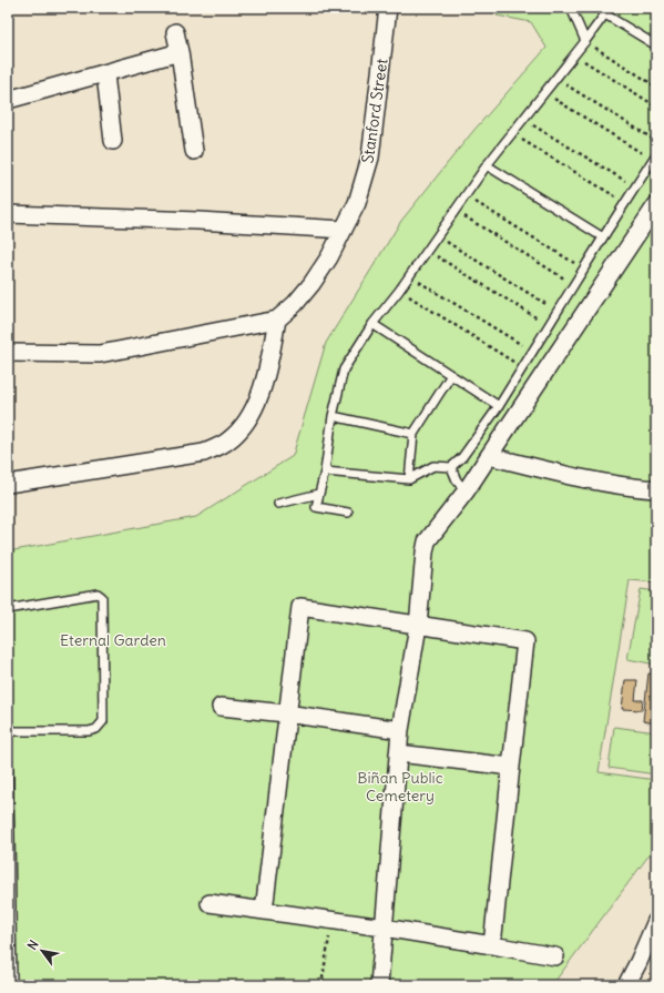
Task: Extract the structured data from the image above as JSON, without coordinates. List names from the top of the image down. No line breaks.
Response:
{"streets":{"street":["Stanford Street"]},"parks":["Eternal Garden","Biñan Public Cemetery"],"north":"top left"}
